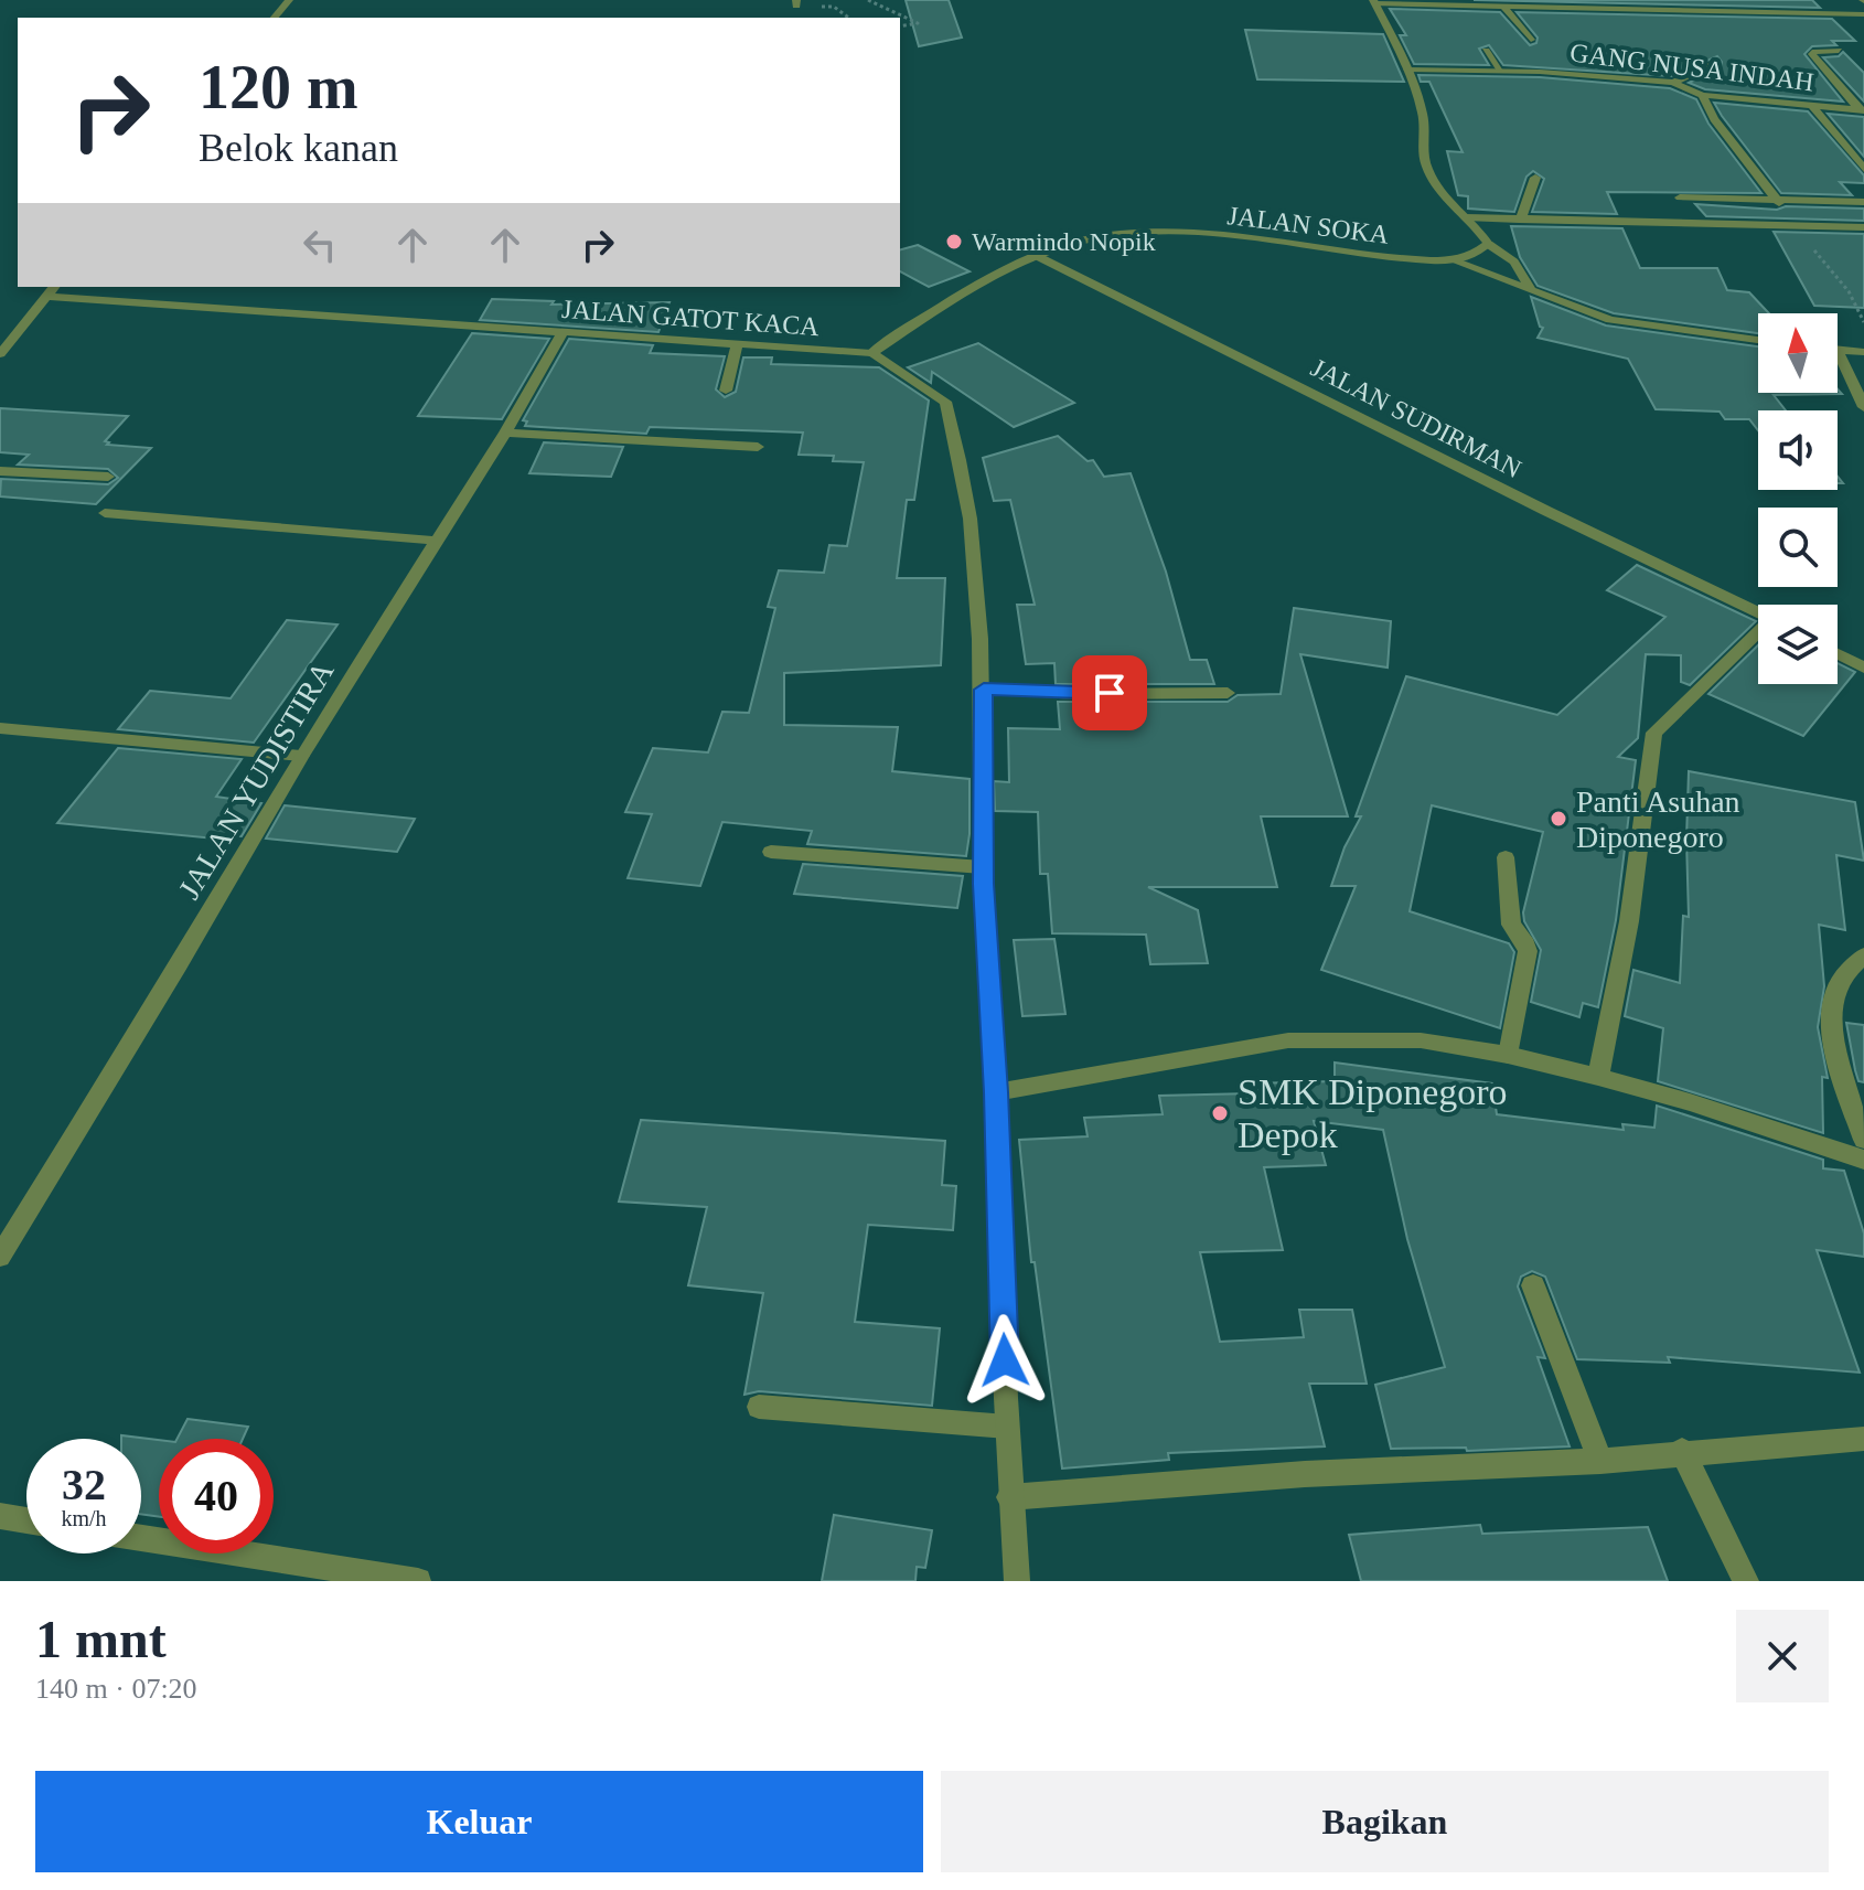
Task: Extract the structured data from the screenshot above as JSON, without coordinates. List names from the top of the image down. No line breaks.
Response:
{"streets":{"street":["GANG NUSA INDAH","JALAN SOKA","JALAN GATOT KACA","JALAN SUDIRMAN","JALAN YUDISTIRA"]},"crossings":[["JALAN SOKA","JALAN GATOT KACA"],["JALAN SOKA","JALAN SUDIRMAN"],["JALAN GATOT KACA","JALAN YUDISTIRA"]],"places":["Warmindo Nopik","Panti Asuhan Diponegoro","SMK Diponegoro Depok"],"north":"top","page":{"turn":["120 m","Belok kanan"],"speed":"32 km/h","limit":"40","heading":["1 mnt","140 m · 07:20"],"buttons":["Keluar","Bagikan"]}}
